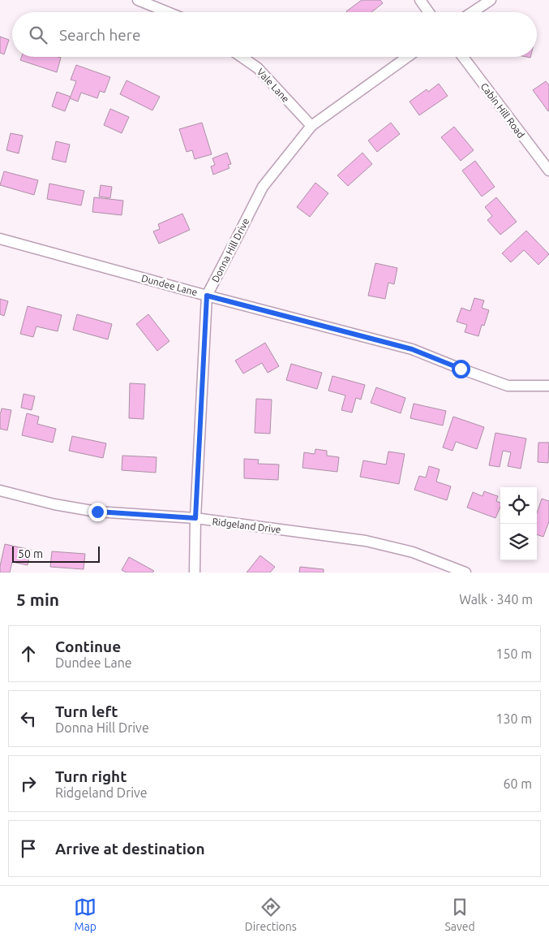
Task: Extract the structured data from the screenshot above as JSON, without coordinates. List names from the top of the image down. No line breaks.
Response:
{"streets":{"street":["Vale Lane","Cabin Hill Road","Donna Hill Drive","Dundee Lane","Ridgeland Drive"]},"crossings":[["Vale Lane","Donna Hill Drive"],["Donna Hill Drive","Dundee Lane"],["Donna Hill Drive","Ridgeland Drive"]],"scale_bar":"50 m","page":{"search":"Search here","scale":"50 m","heading":["5 min","Walk · 340 m"],"list":[["Continue","Dundee Lane","150 m"],["Turn left","Donna Hill Drive","130 m"],["Turn right","Ridgeland Drive","60 m"],"Arrive at destination"],"nav":["Map","Directions","Saved"]}}
